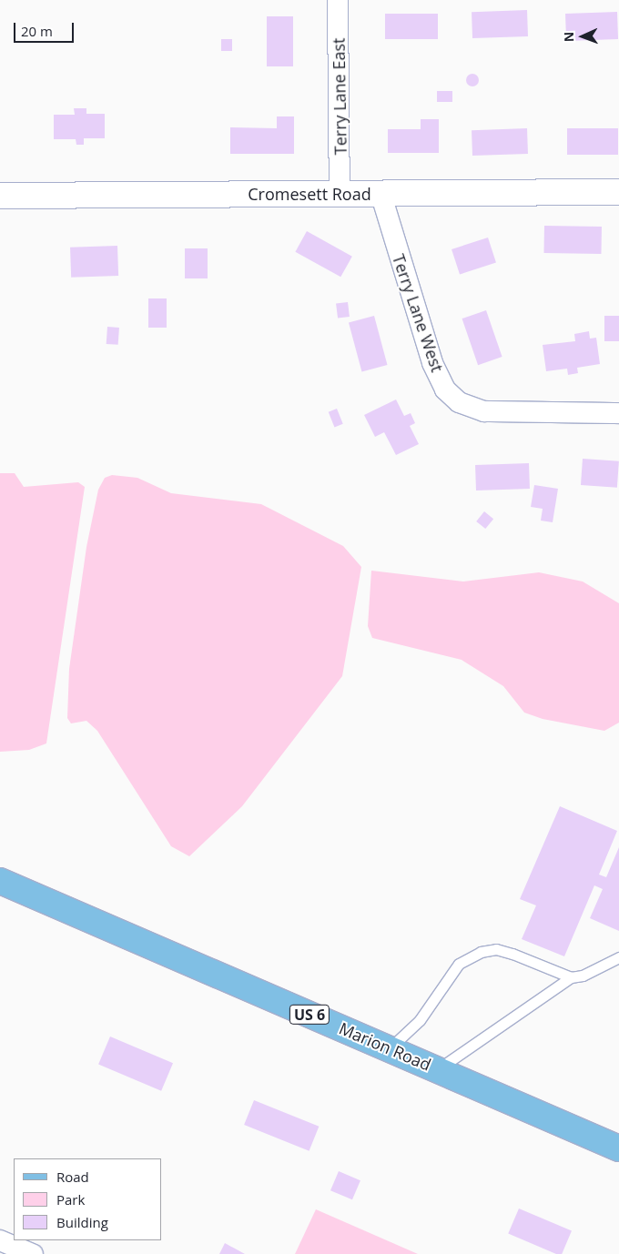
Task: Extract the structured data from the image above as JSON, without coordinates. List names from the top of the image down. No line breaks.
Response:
{"streets":{"main road":["US 6","Marion Road"],"street":["Terry Lane East","Cromesett Road","Terry Lane West"]},"crossings":[["Terry Lane East","Cromesett Road"],["Cromesett Road","Terry Lane West"]],"legend":["Road","Park","Building"],"scale_bar":"20 m","north":"left"}
